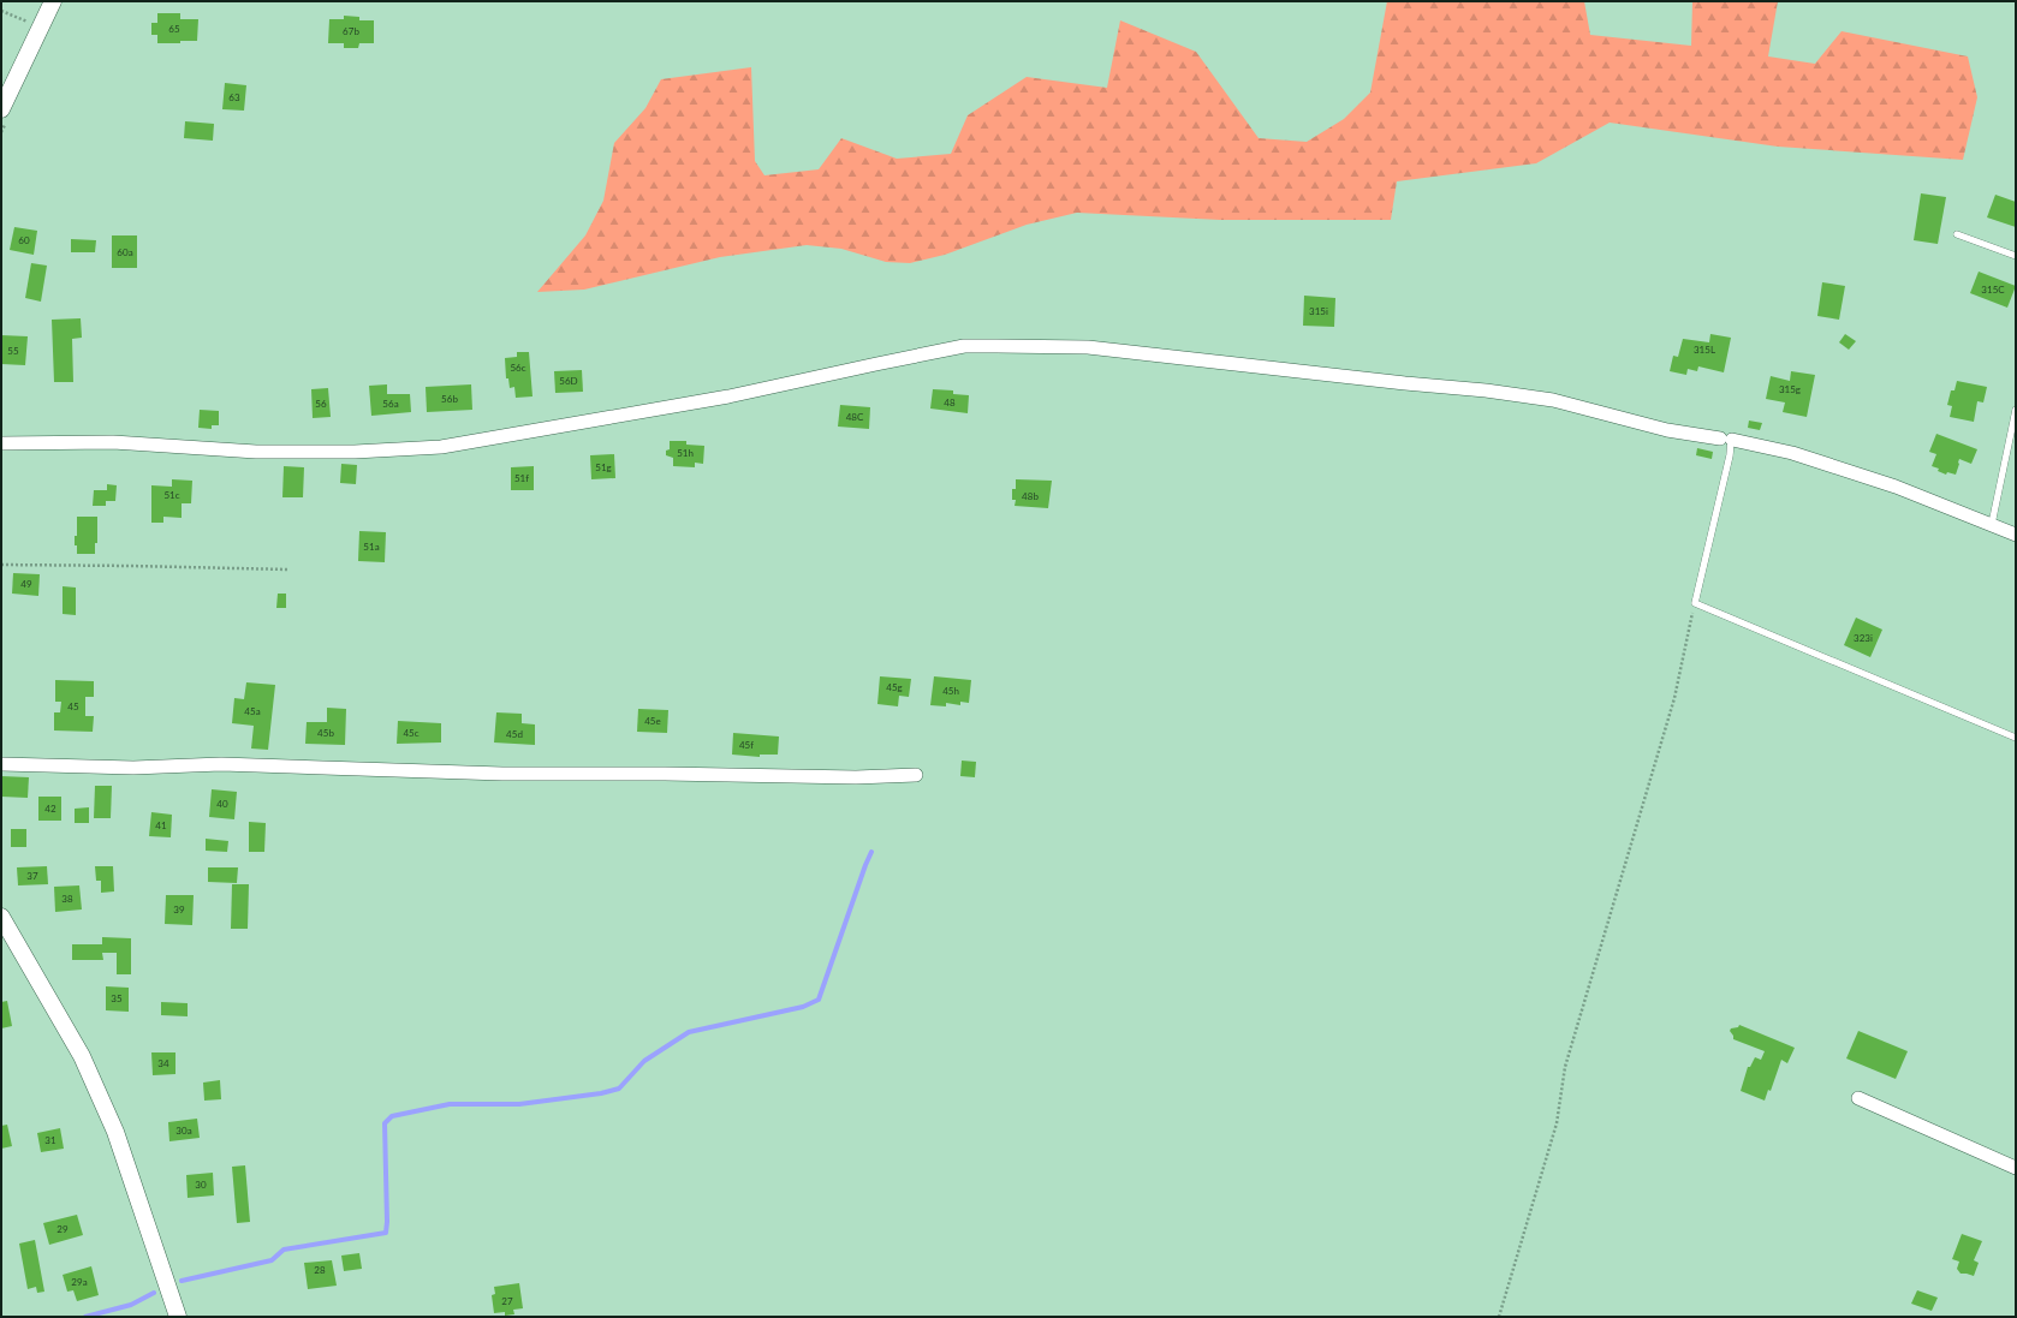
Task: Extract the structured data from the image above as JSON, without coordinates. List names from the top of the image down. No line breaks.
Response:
{"house_numbers":["65","67b","63","60","60a","315C","315i","315L","55","56c","56D","315g","56b","48","56","56a","48C","51h","51g","51f","51c","48b","51a","49","323i","45g","45h","45","45a","45e","45b","45c","45d","45f","40","42","41","37","38","39","35","34","30a","31","30","29","28","29a","27"]}
